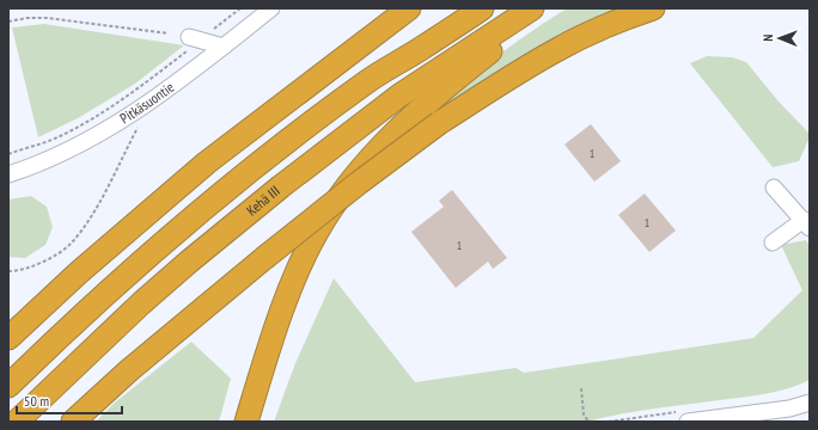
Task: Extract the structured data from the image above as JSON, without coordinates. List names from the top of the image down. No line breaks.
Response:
{"streets":{"highway":["Kehä III"],"street":["Pitkäsuontie"]},"house_numbers":["1","1","1"],"scale_bar":"50 m","north":"left"}
